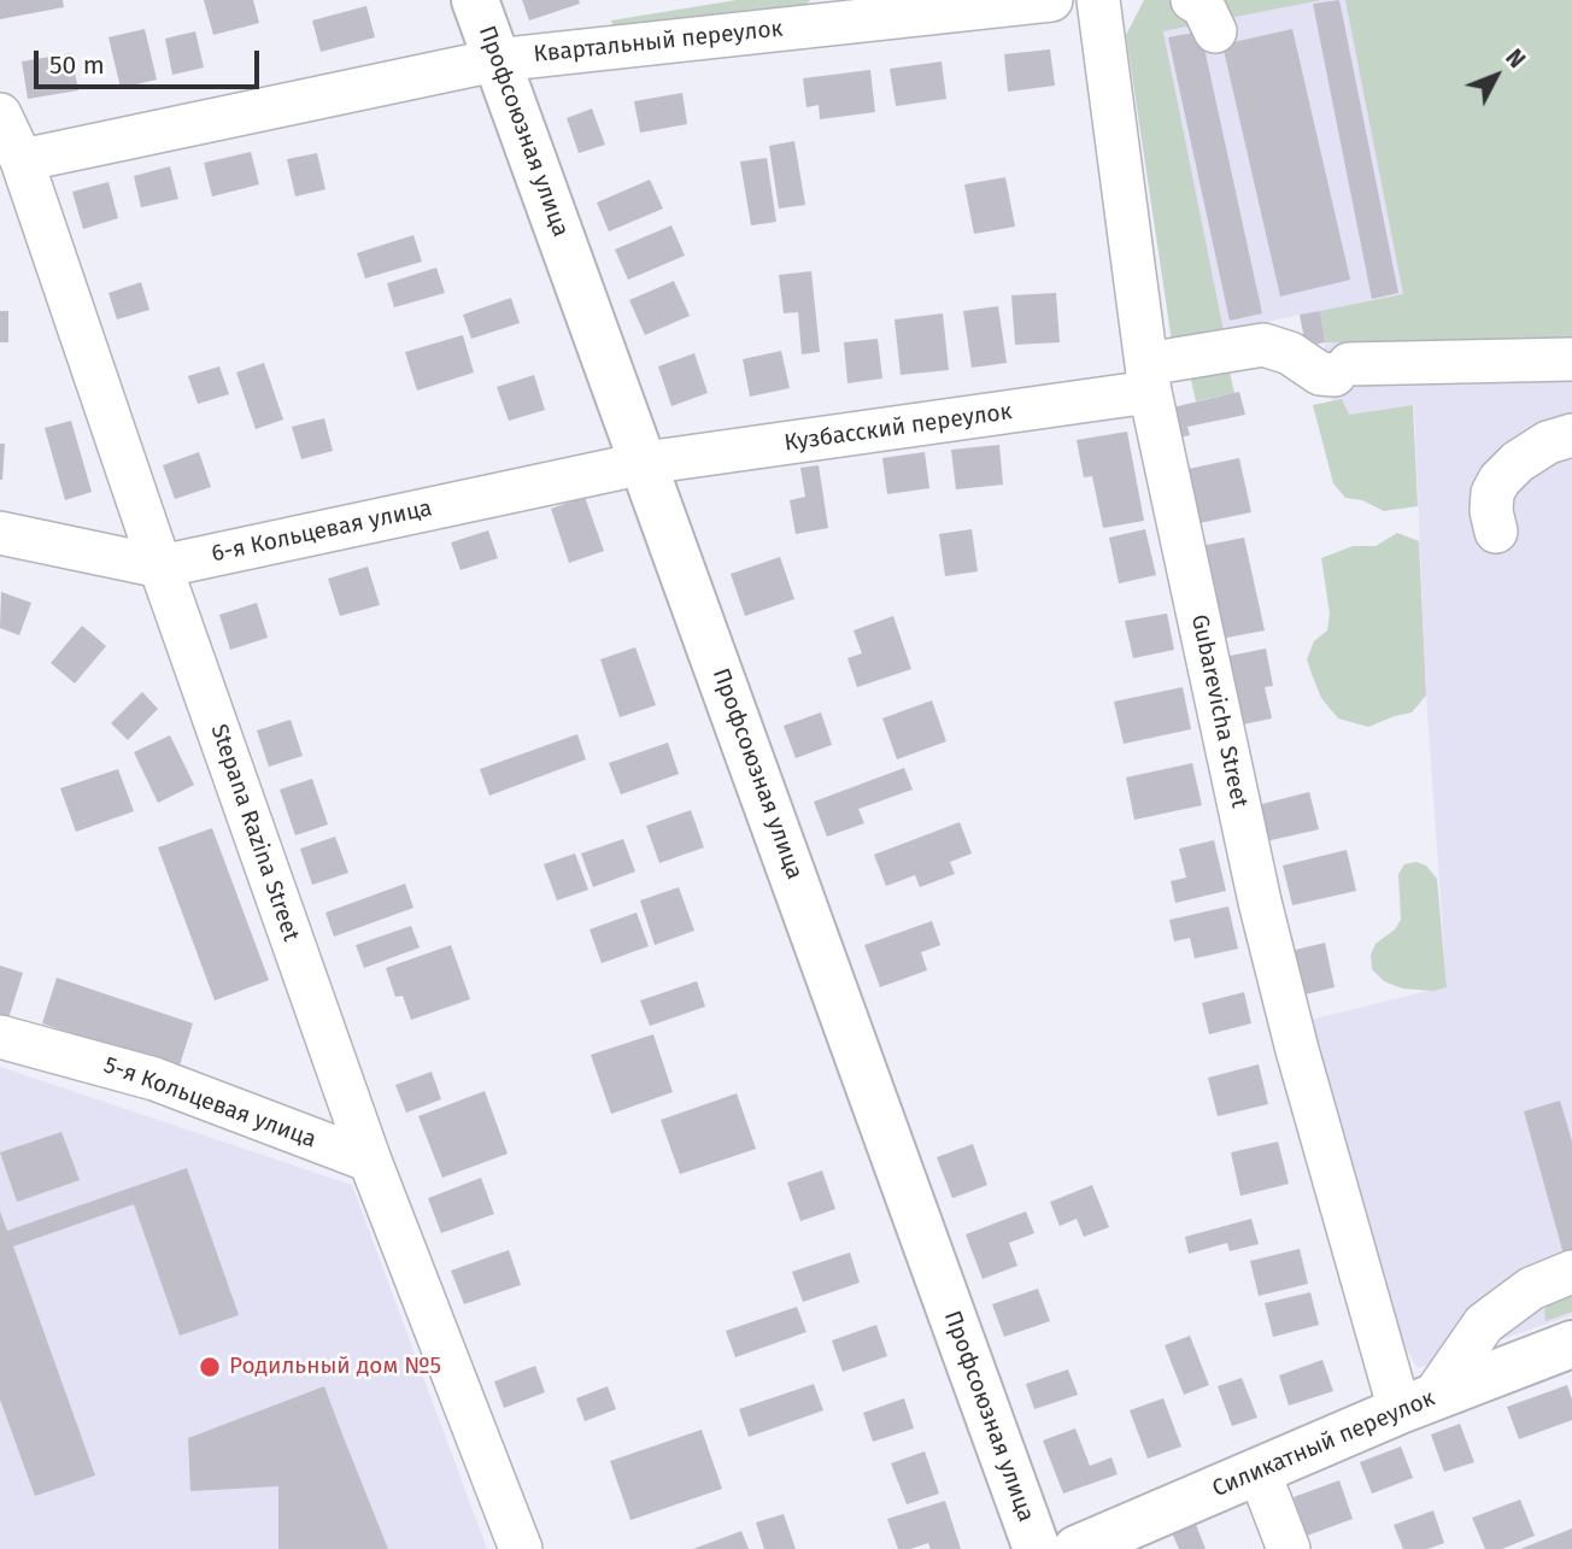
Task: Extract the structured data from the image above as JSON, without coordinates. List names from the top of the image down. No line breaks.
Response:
{"streets":{"main road":["Профсоюзная улица","Силикатный переулок"],"street":["Квартальный переулок","Кузбасский переулок","6-я Кольцевая улица","Gubarevicha Street","Stepana Razina Street","5-я Кольцевая улица"]},"crossings":[["Квартальный переулок","Профсоюзная улица"],["Квартальный переулок","Stepana Razina Street"],["Профсоюзная улица","Кузбасский переулок"],["Профсоюзная улица","6-я Кольцевая улица"],["Кузбасский переулок","6-я Кольцевая улица"],["Кузбасский переулок","Gubarevicha Street"],["6-я Кольцевая улица","Stepana Razina Street"],["Gubarevicha Street","Силикатный переулок"],["Stepana Razina Street","5-я Кольцевая улица"]],"places":["Родильный дом №5"],"scale_bar":"50 m","north":"top right"}
